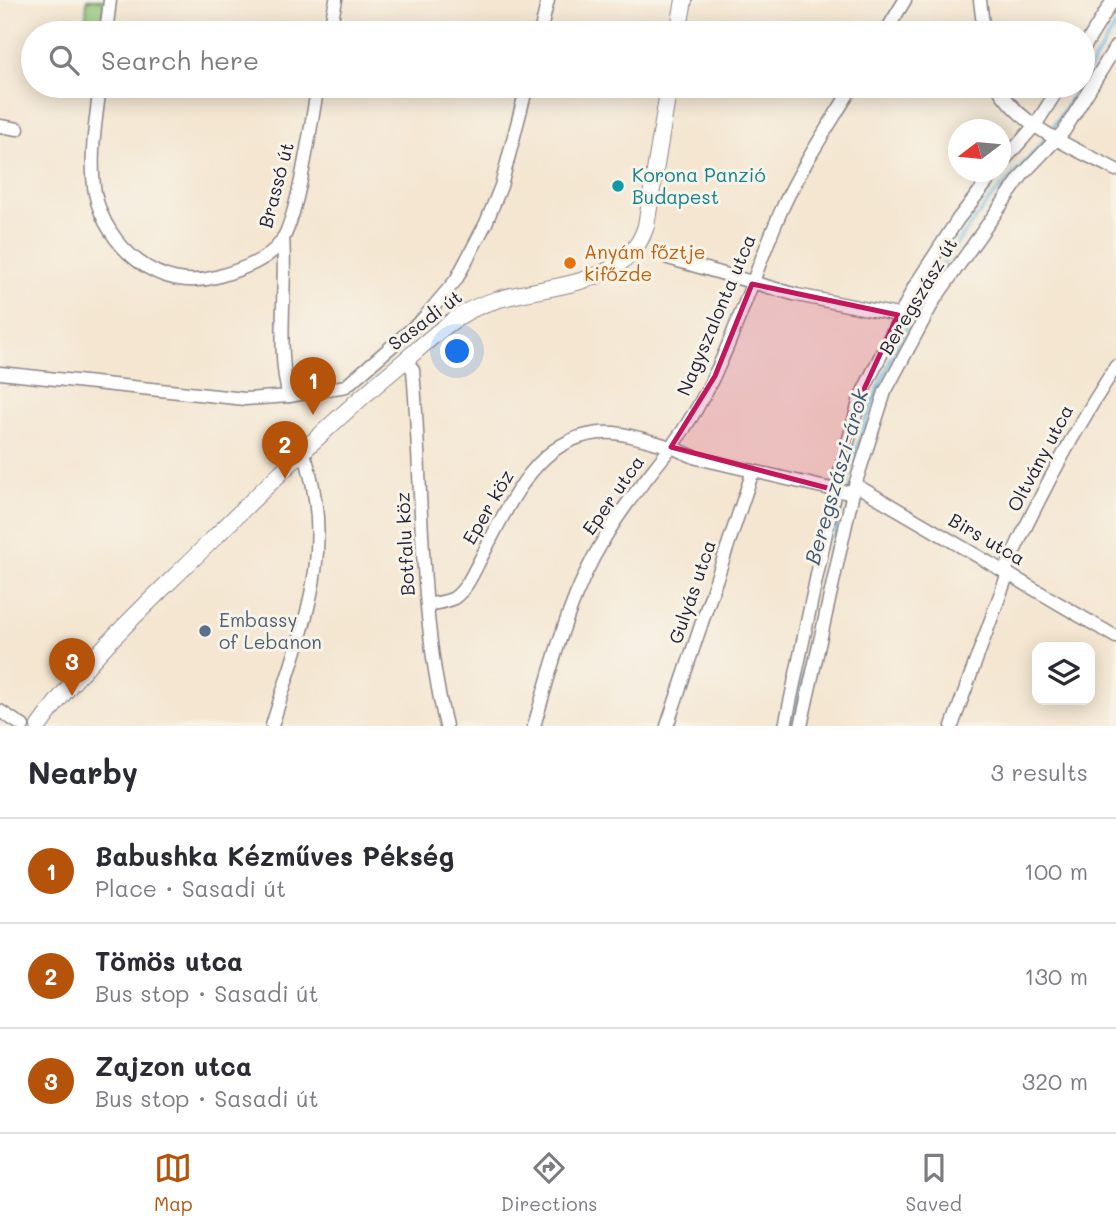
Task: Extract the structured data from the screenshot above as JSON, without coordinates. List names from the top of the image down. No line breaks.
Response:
{"streets":{"street":["Brassó út","Beregszász út","Nagyszalonta utca","Sasadi út","Oltvány utca","Eper utca","Eper köz","Birs utca","Botfalu köz","Gulyás utca"]},"crossings":[["Beregszász út","Eper utca"],["Beregszász út","Birs utca"],["Nagyszalonta utca","Eper utca"],["Nagyszalonta utca","Eper köz"],["Sasadi út","Botfalu köz"],["Oltvány utca","Birs utca"],["Eper utca","Eper köz"],["Eper utca","Birs utca"],["Eper utca","Gulyás utca"],["Eper köz","Botfalu köz"]],"water":["Beregszászi-árok"],"places":["Korona Panzió Budapest","Anyám főztje kifőzde","Embassy of Lebanon"],"north":"left","page":{"search":"Search here","pins":["1","2","3"],"heading":["Nearby","3 results"],"list":[{"mark":"1","name":"Babushka Kézműves Pékség","note":"Place · Sasadi út","value":"100 m"},{"mark":"2","name":"Tömös utca","note":"Bus stop · Sasadi út","value":"130 m"},{"mark":"3","name":"Zajzon utca","note":"Bus stop · Sasadi út","value":"320 m"}],"nav":["Map","Directions","Saved"]}}
